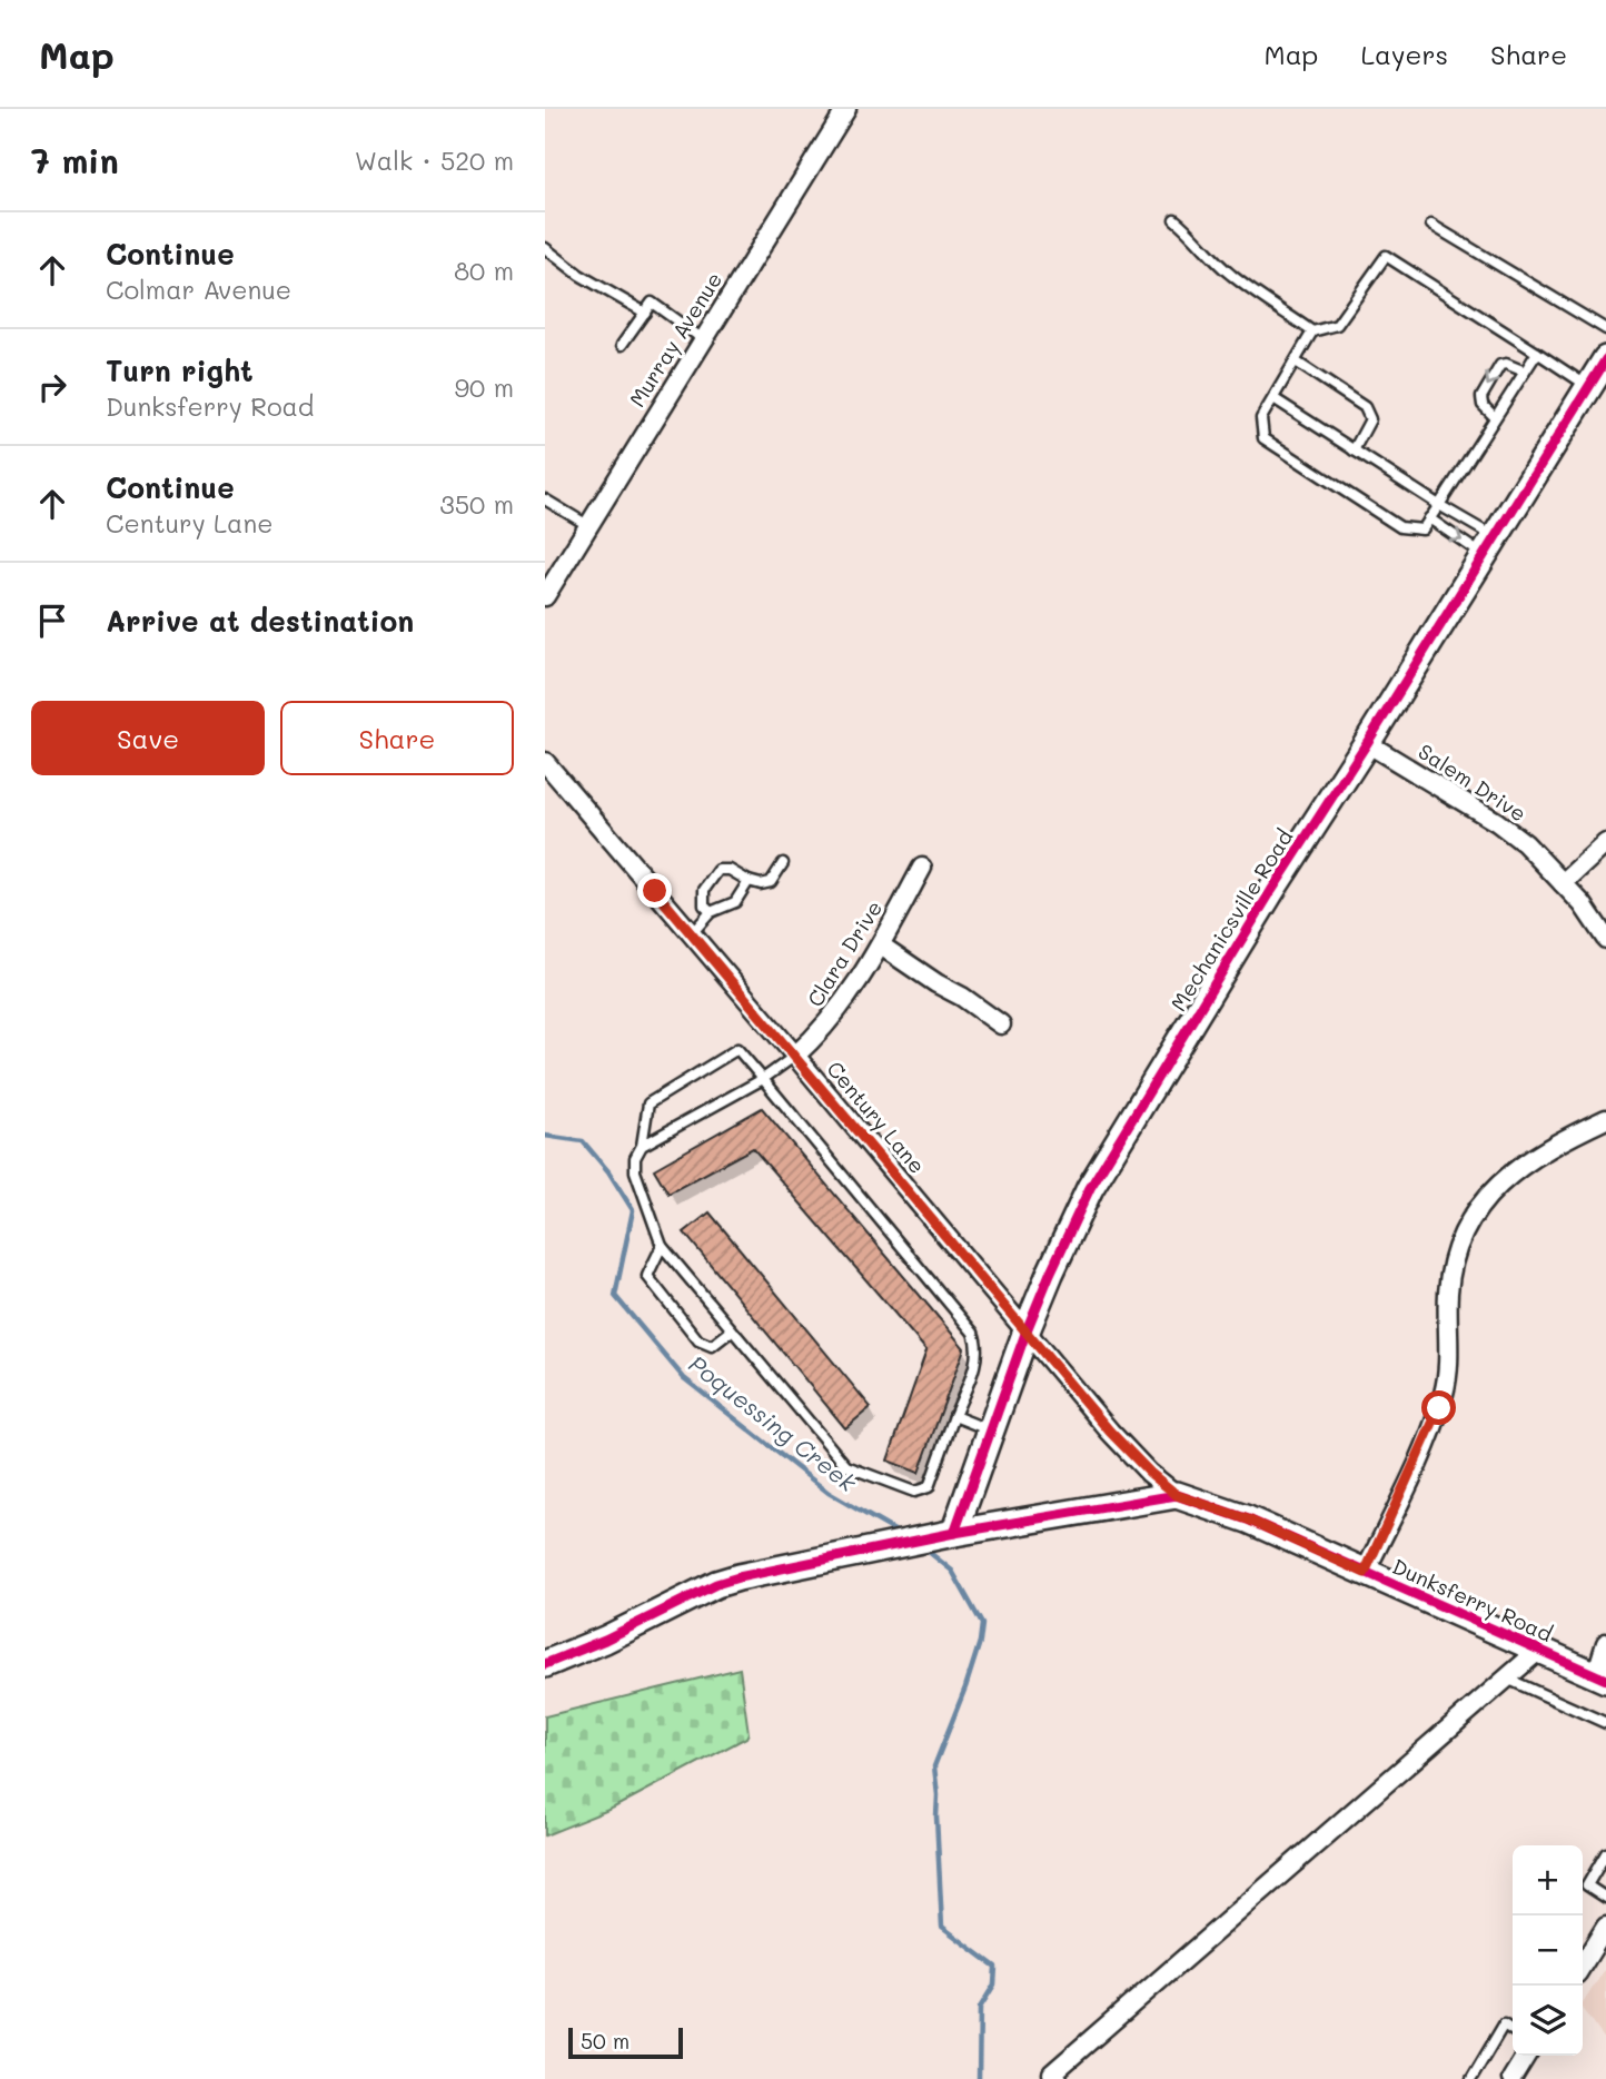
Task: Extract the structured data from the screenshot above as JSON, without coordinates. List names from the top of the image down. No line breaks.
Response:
{"streets":{"street":["Murray Avenue","Salem Drive","Mechanicsville Road","Clara Drive","Century Lane","Dunksferry Road"]},"crossings":[["Salem Drive","Mechanicsville Road"],["Mechanicsville Road","Century Lane"],["Mechanicsville Road","Dunksferry Road"],["Clara Drive","Century Lane"],["Century Lane","Dunksferry Road"]],"water":["Poquessing Creek"],"scale_bar":"50 m","page":{"header":"Map","nav":["Map","Layers","Share"],"heading":["7 min","Walk · 520 m"],"list":[["Continue","Colmar Avenue","80 m"],["Turn right","Dunksferry Road","90 m"],["Continue","Century Lane","350 m"],"Arrive at destination"],"buttons":["Save","Share"],"map_buttons":["+","−"],"scale":"50 m"}}
